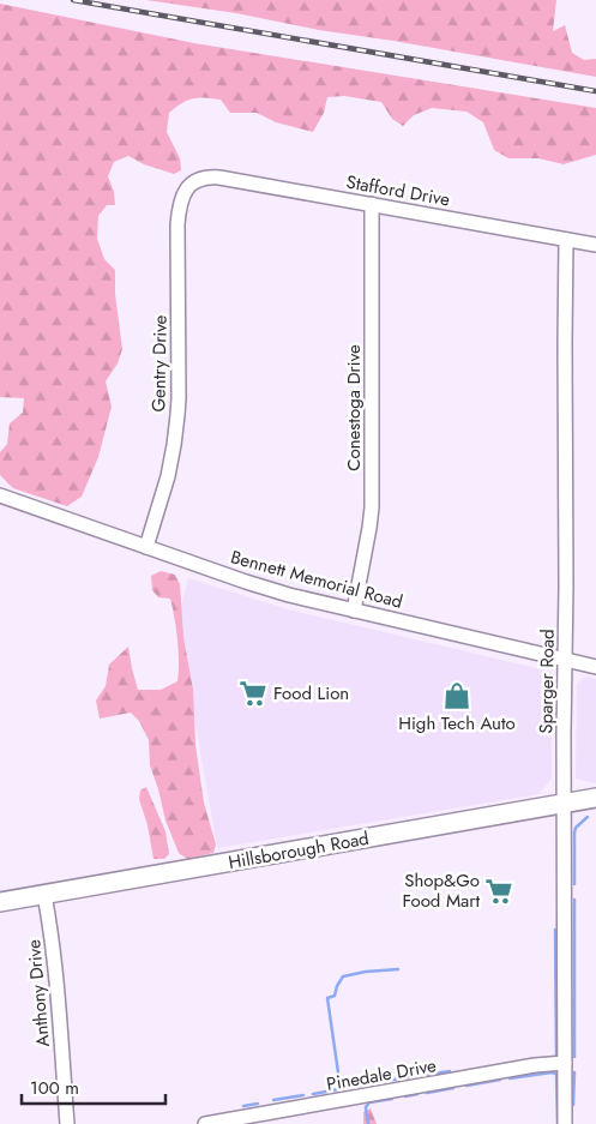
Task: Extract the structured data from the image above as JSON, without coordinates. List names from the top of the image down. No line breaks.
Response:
{"streets":{"main road":["Hillsborough Road"],"street":["Stafford Drive","Gentry Drive","Conestoga Drive","Bennett Memorial Road","Sparger Road","Anthony Drive","Pinedale Drive"]},"crossings":[["Stafford Drive","Gentry Drive"],["Stafford Drive","Conestoga Drive"],["Stafford Drive","Sparger Road"],["Gentry Drive","Bennett Memorial Road"],["Conestoga Drive","Bennett Memorial Road"],["Bennett Memorial Road","Sparger Road"],["Sparger Road","Hillsborough Road"],["Sparger Road","Pinedale Drive"],["Hillsborough Road","Anthony Drive"]],"places":{"supermarket":["Food Lion","Shop&Go Food Mart"],"shop":["High Tech Auto"]},"scale_bar":"100 m"}
